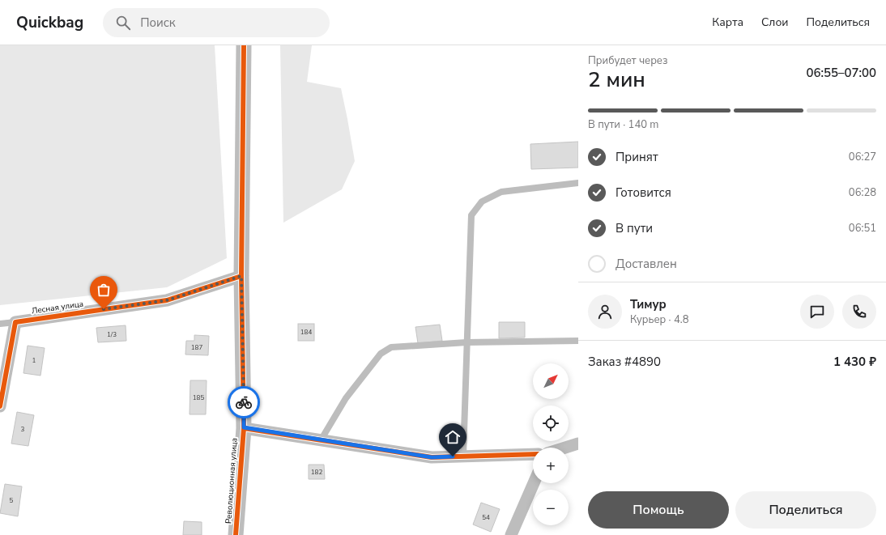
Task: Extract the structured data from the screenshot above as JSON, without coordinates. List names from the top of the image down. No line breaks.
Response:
{"streets":{"street":["Лесная улица","Революционная улица"]},"crossings":[["Лесная улица","Революционная улица"]],"house_numbers":["184","1/3","187","1","185","3","182","5","54"],"north":"top right","page":{"header":"Quickbag","search":"Поиск","nav":["Карта","Слои","Поделиться"],"heading":["2 мин","Прибудет через","06:55–07:00"],"panel":["Тимур","Курьер · 4.8","Заказ #4890","1 430 ₽"],"bar":"В пути · 140 m","list":[["Принят","06:27"],["Готовится","06:28"],["В пути","06:51"],"Доставлен"],"map_buttons":["+","−"],"buttons":["Помощь","Поделиться"]}}
